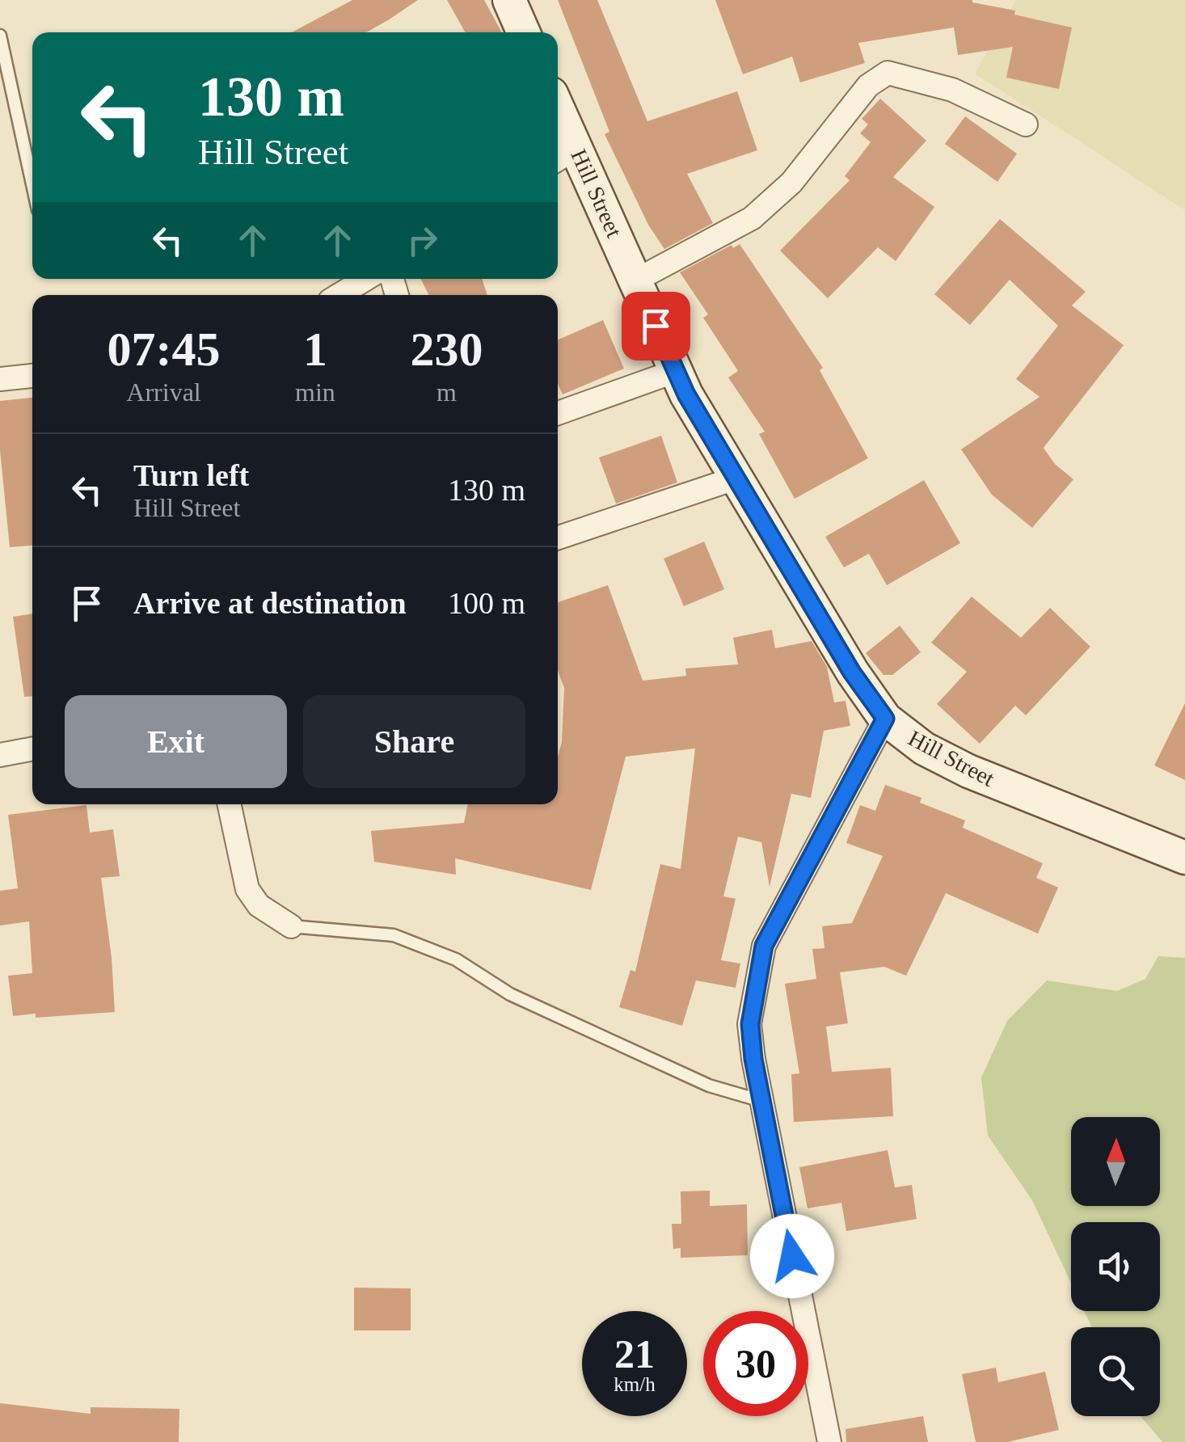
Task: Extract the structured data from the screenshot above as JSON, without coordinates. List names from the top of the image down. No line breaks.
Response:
{"streets":{"main road":["Hill Street"]},"north":"top","page":{"turn":["130 m","Hill Street"],"eta":["07:45","Arrival","1","min","230","m"],"list":[{"name":"Turn left","note":"Hill Street","value":"130 m"},{"name":"Arrive at destination","value":"100 m"}],"buttons":["Exit","Share"],"speed":"21 km/h","limit":"30"}}
